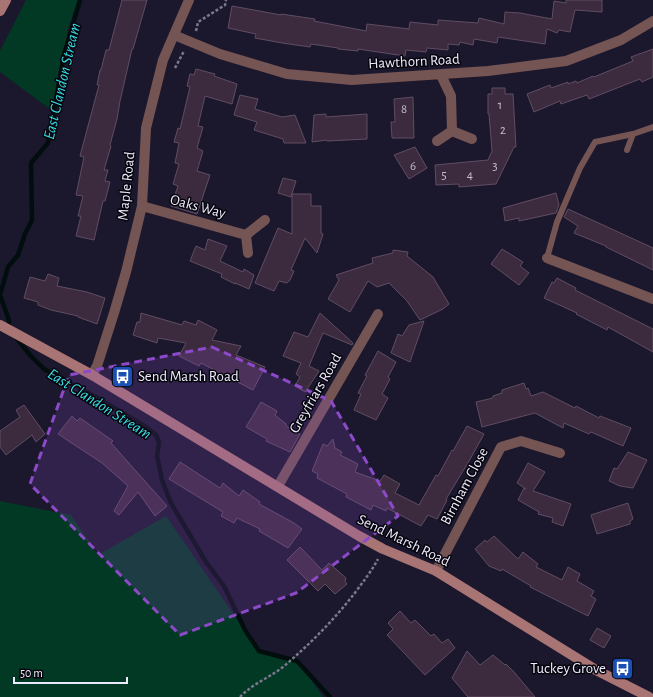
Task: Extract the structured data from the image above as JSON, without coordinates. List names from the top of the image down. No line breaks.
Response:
{"streets":{"main road":["Send Marsh Road"],"street":["Hawthorn Road","Maple Road","Oaks Way","Greyfriars Road","Birnham Close"]},"crossings":[["Hawthorn Road","Maple Road"],["Maple Road","Oaks Way"],["Maple Road","Send Marsh Road"],["Greyfriars Road","Send Marsh Road"],["Birnham Close","Send Marsh Road"]],"water":["East Clandon Stream"],"places":{"bus stop":["Send Marsh Road","Tuckey Grove"]},"house_numbers":["1","8","2","6","3","5","4"],"scale_bar":"50 m"}
